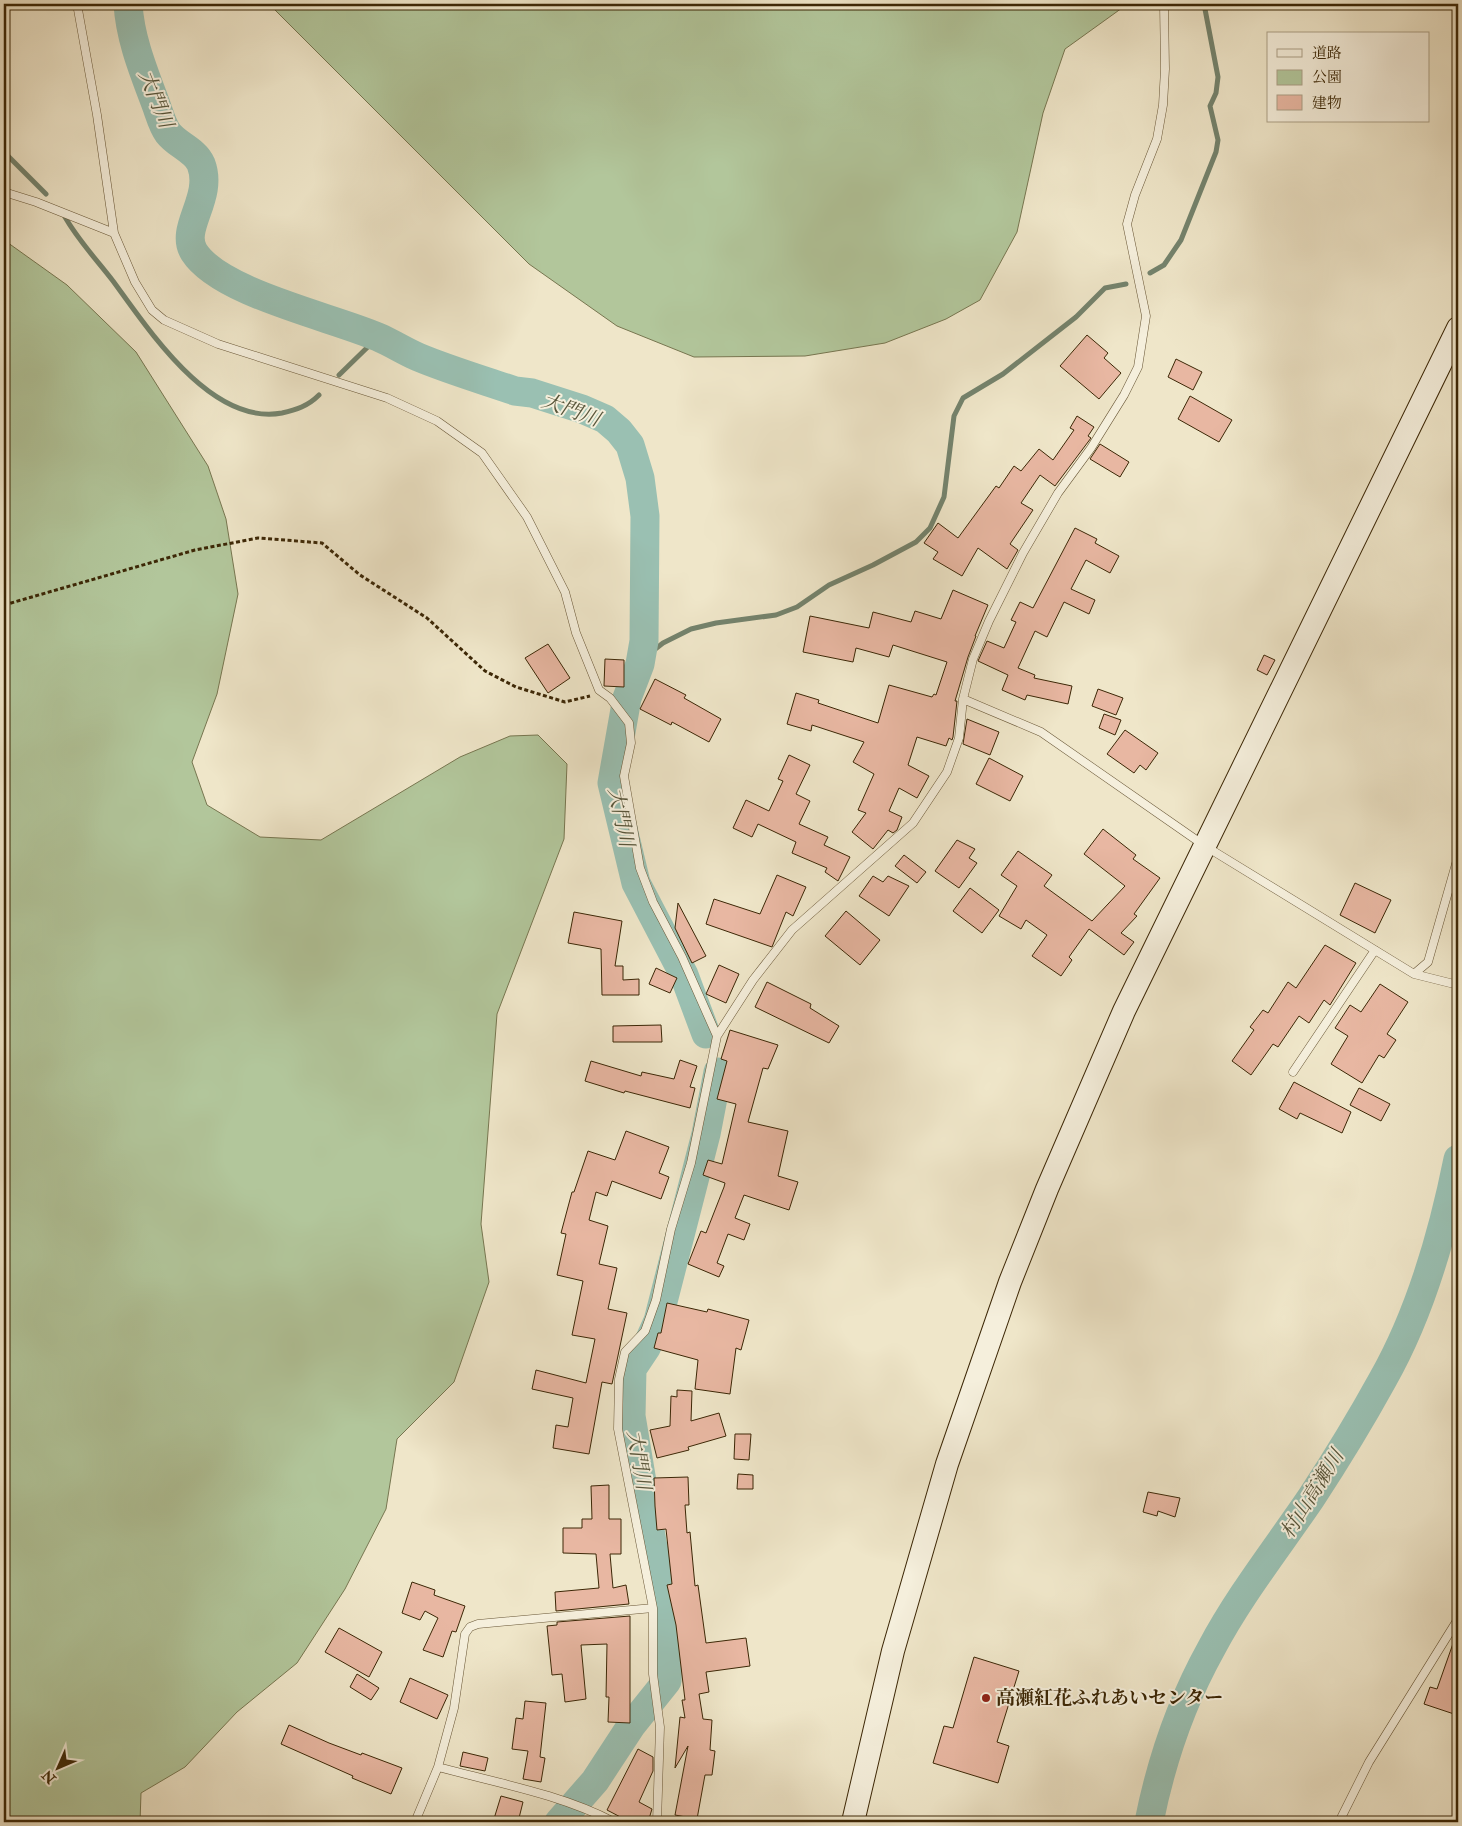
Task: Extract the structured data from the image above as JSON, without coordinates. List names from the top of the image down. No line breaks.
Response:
{"water":["大門川","村山高瀬川"],"places":["高瀬紅花ふれあいセンター"],"legend":["道路","公園","建物"],"north":"bottom left"}
